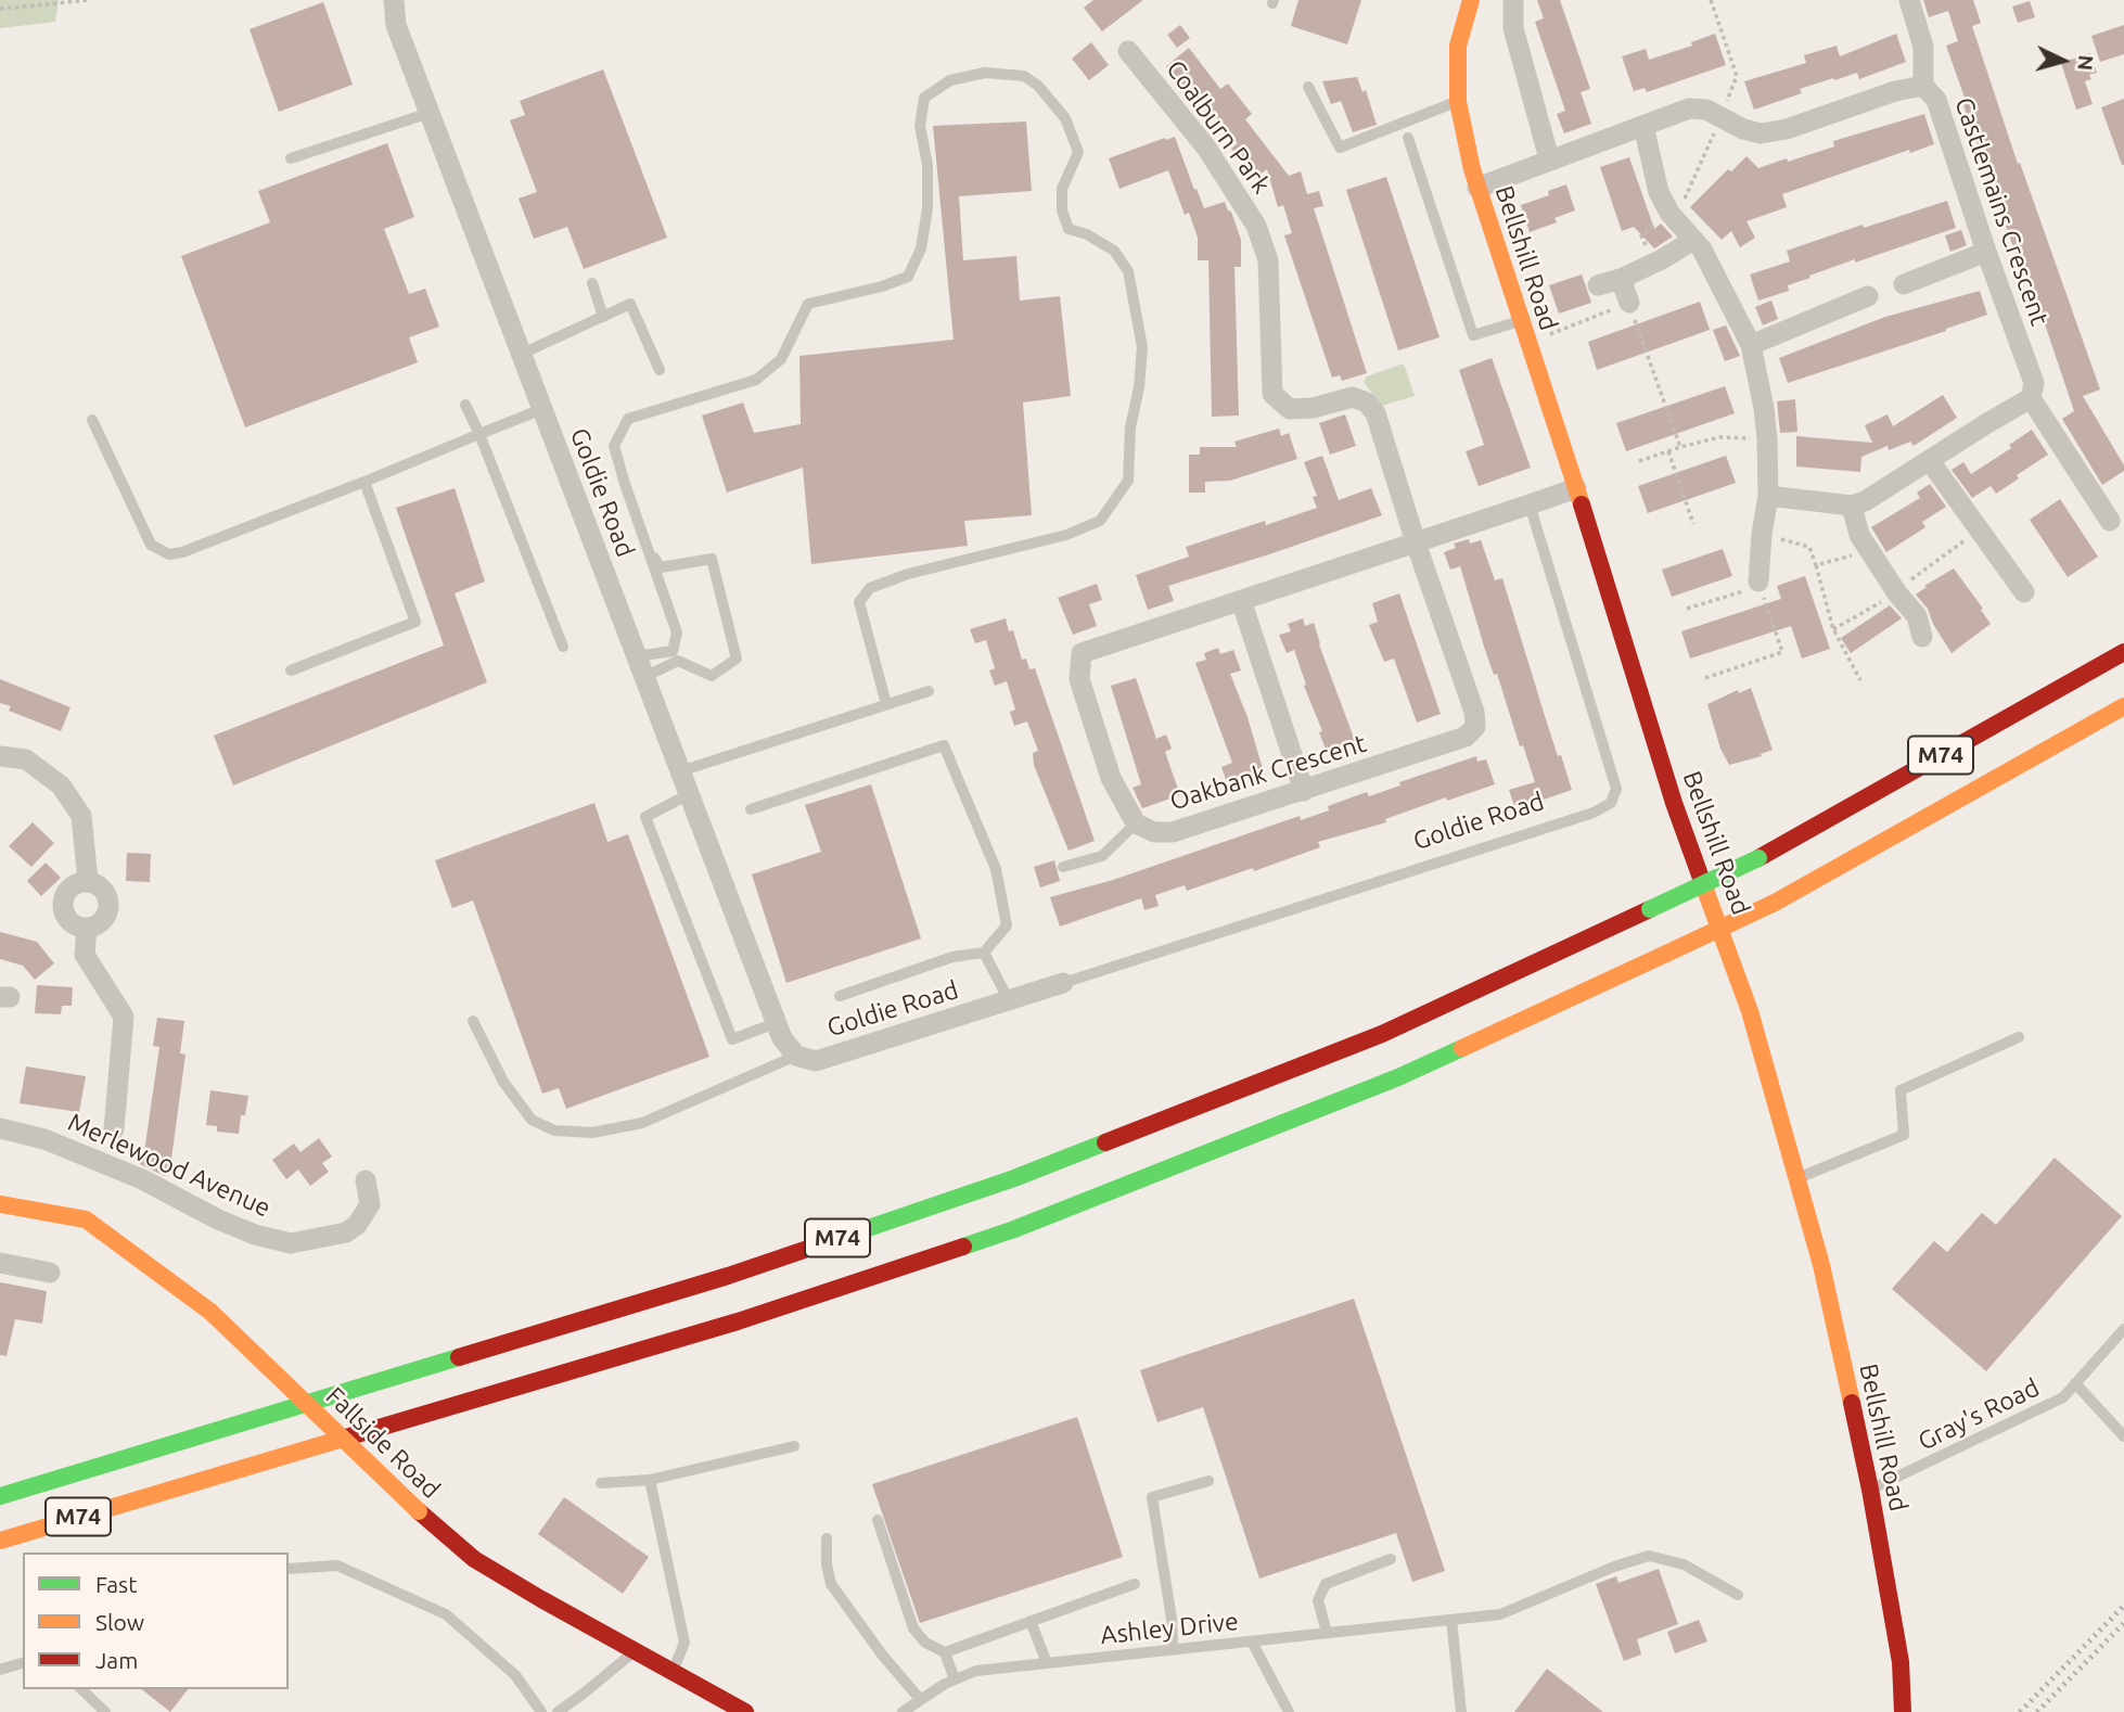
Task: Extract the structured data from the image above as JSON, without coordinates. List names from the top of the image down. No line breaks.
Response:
{"streets":{"main road":["Bellshill Road","M74","Fallside Road"],"street":["Coalburn Park","Castlemains Crescent","Goldie Road","Oakbank Crescent","Merlewood Avenue"],"lane":["Gray's Road","Ashley Drive"]},"crossings":[["Coalburn Park","Oakbank Crescent"],["Castlemains Crescent","Bellshill Road"],["Bellshill Road","Gray's Road"]],"legend":["Fast","Slow","Jam"],"north":"right"}
